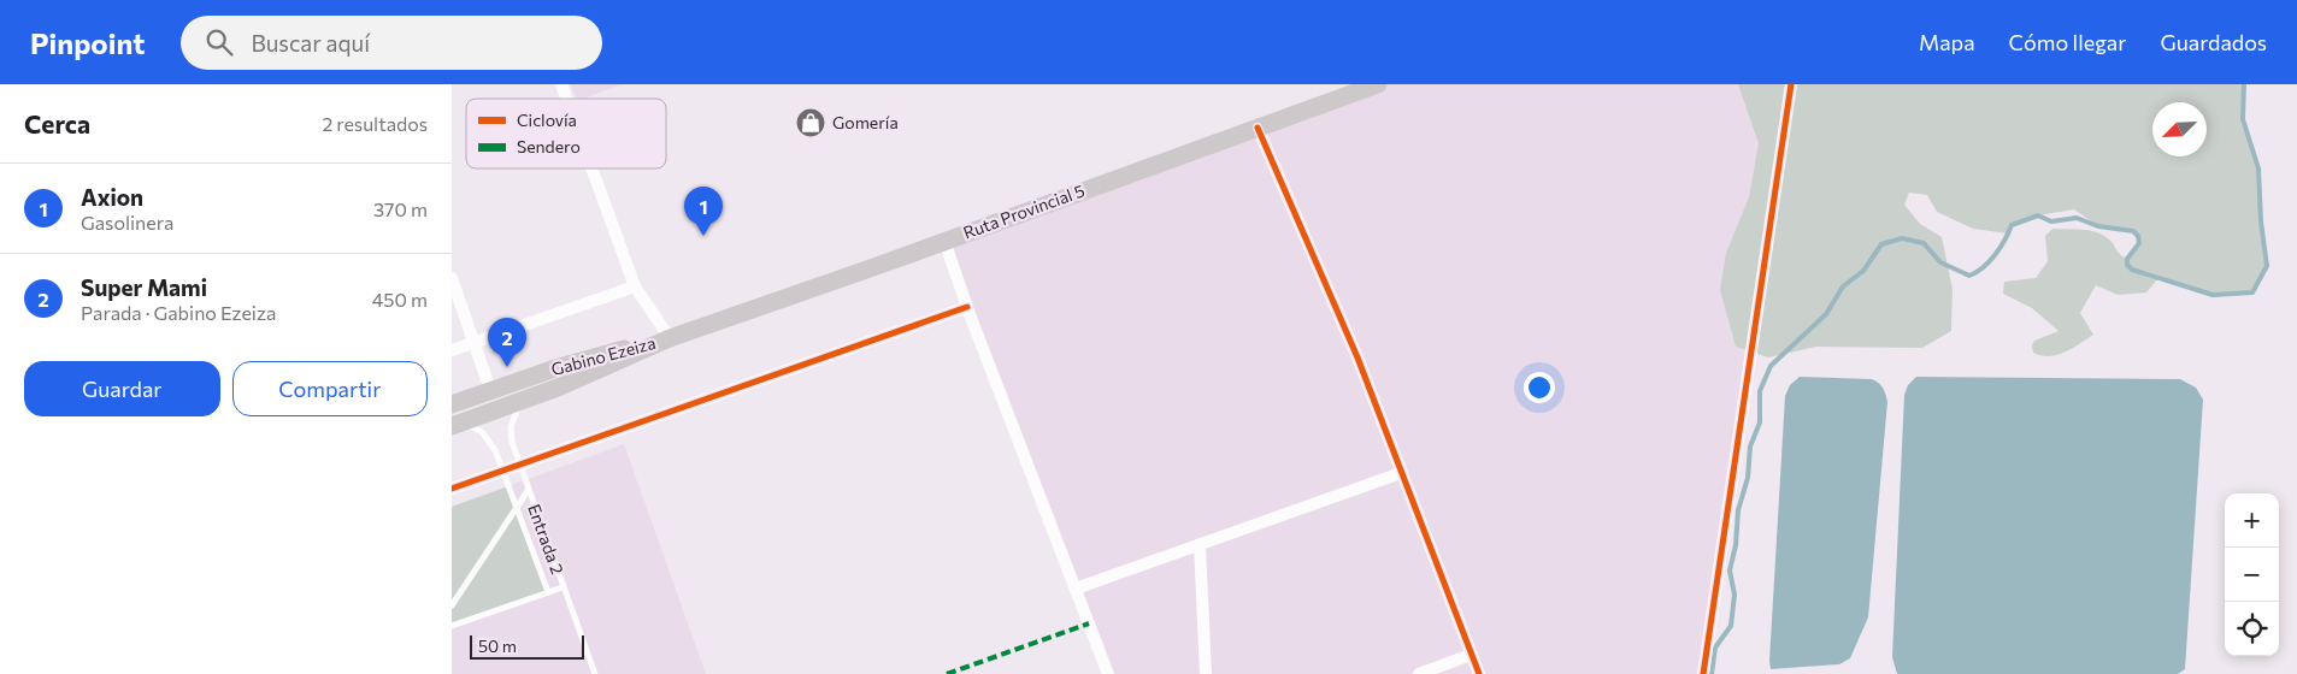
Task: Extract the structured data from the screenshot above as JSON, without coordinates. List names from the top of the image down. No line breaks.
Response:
{"streets":{"main road":["Ruta Provincial 5","Gabino Ezeiza"],"lane":["Entrada 2"]},"crossings":[["Ruta Provincial 5","Gabino Ezeiza"],["Gabino Ezeiza","Entrada 2"]],"places":{"shop":["Gomería"]},"legend":["Ciclovía","Sendero"],"scale_bar":"50 m","north":"bottom left","page":{"header":"Pinpoint","search":"Buscar aquí","nav":["Mapa","Cómo llegar","Guardados"],"heading":["Cerca","2 resultados"],"list":[{"mark":"1","name":"Axion","note":"Gasolinera","value":"370 m"},{"mark":"2","name":"Super Mami","note":"Parada · Gabino Ezeiza","value":"450 m"}],"pins":["1","2"],"buttons":["Guardar","Compartir"],"map_buttons":["+","−"],"scale":"50 m"}}
